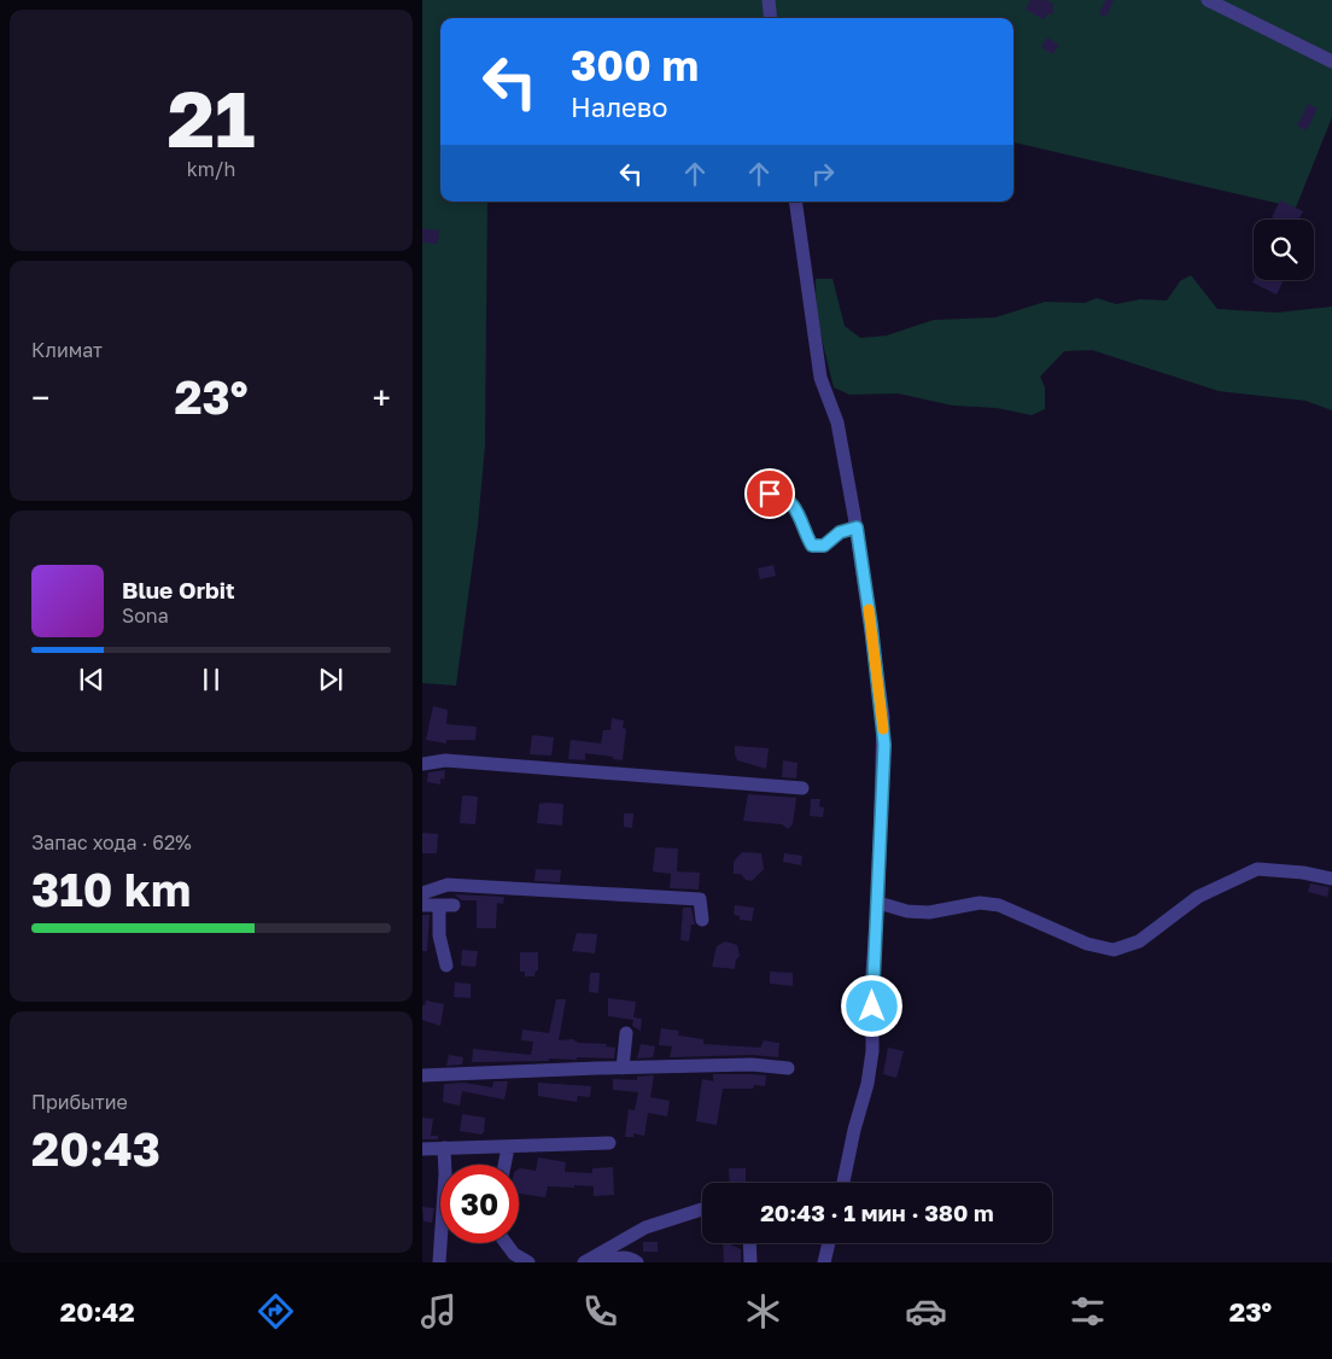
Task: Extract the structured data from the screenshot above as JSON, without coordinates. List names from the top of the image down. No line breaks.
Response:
{"page":{"tile":[["21","km/h"],"Климат",["Запас хода · 62%","310 km"],["Прибытие","20:43"]],"turn":["300 m","Налево"],"heat":["−","23°","+"],"song":["Blue Orbit","Sona"],"limit":"30","trip":"20:43 · 1 мин · 380 m","tabs":["20:42","23°"]}}
